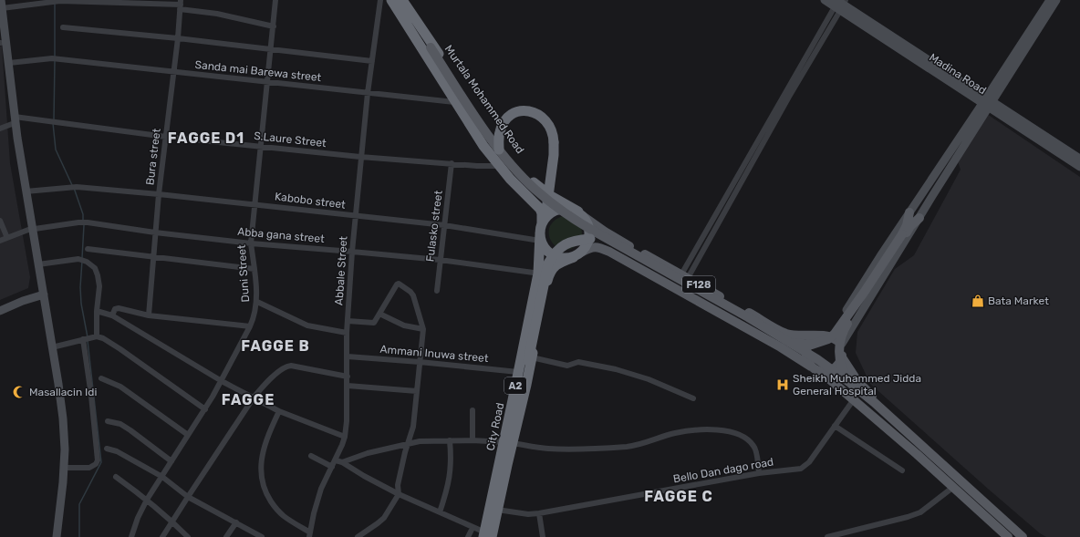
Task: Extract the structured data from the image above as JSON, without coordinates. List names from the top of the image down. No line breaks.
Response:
{"streets":{"highway":["Murtala Mohammed Road","A2","City Road"],"main road":["Madina Road","F128"],"street":["Sanda mai Barewa street","S.Laure Street","Bura street","Kabobo street","Fulasko street","Abba gana street","Abbale Street","Duni Street","Ammani Inuwa street","Bello Dan dago road"]},"crossings":[["Sanda mai Barewa street","Murtala Mohammed Road"],["Sanda mai Barewa street","Bura street"],["Sanda mai Barewa street","Abbale Street"],["Sanda mai Barewa street","Duni Street"],["Murtala Mohammed Road","S.Laure Street"],["Murtala Mohammed Road","F128"],["Murtala Mohammed Road","A2"],["S.Laure Street","Bura street"],["S.Laure Street","Fulasko street"],["S.Laure Street","Abbale Street"],["S.Laure Street","Duni Street"],["Bura street","Kabobo street"],["Bura street","Abba gana street"],["Kabobo street","Fulasko street"],["Kabobo street","Abbale Street"],["Kabobo street","Duni Street"],["Kabobo street","A2"],["Kabobo street","City Road"],["Fulasko street","Abba gana street"],["Abba gana street","Abbale Street"],["Abba gana street","Duni Street"],["Abba gana street","City Road"],["Abbale Street","Ammani Inuwa street"],["F128","Bello Dan dago road"],["Ammani Inuwa street","City Road"],["A2","City Road"],["City Road","Bello Dan dago road"]],"districts":["FAGGE D1","FAGGE B","FAGGE","FAGGE C"],"places":{"shop":["Bata Market"],"hospital":["Sheikh Muhammed Jidda General Hospital"],"mosque":["Masallacin Idi"]}}
